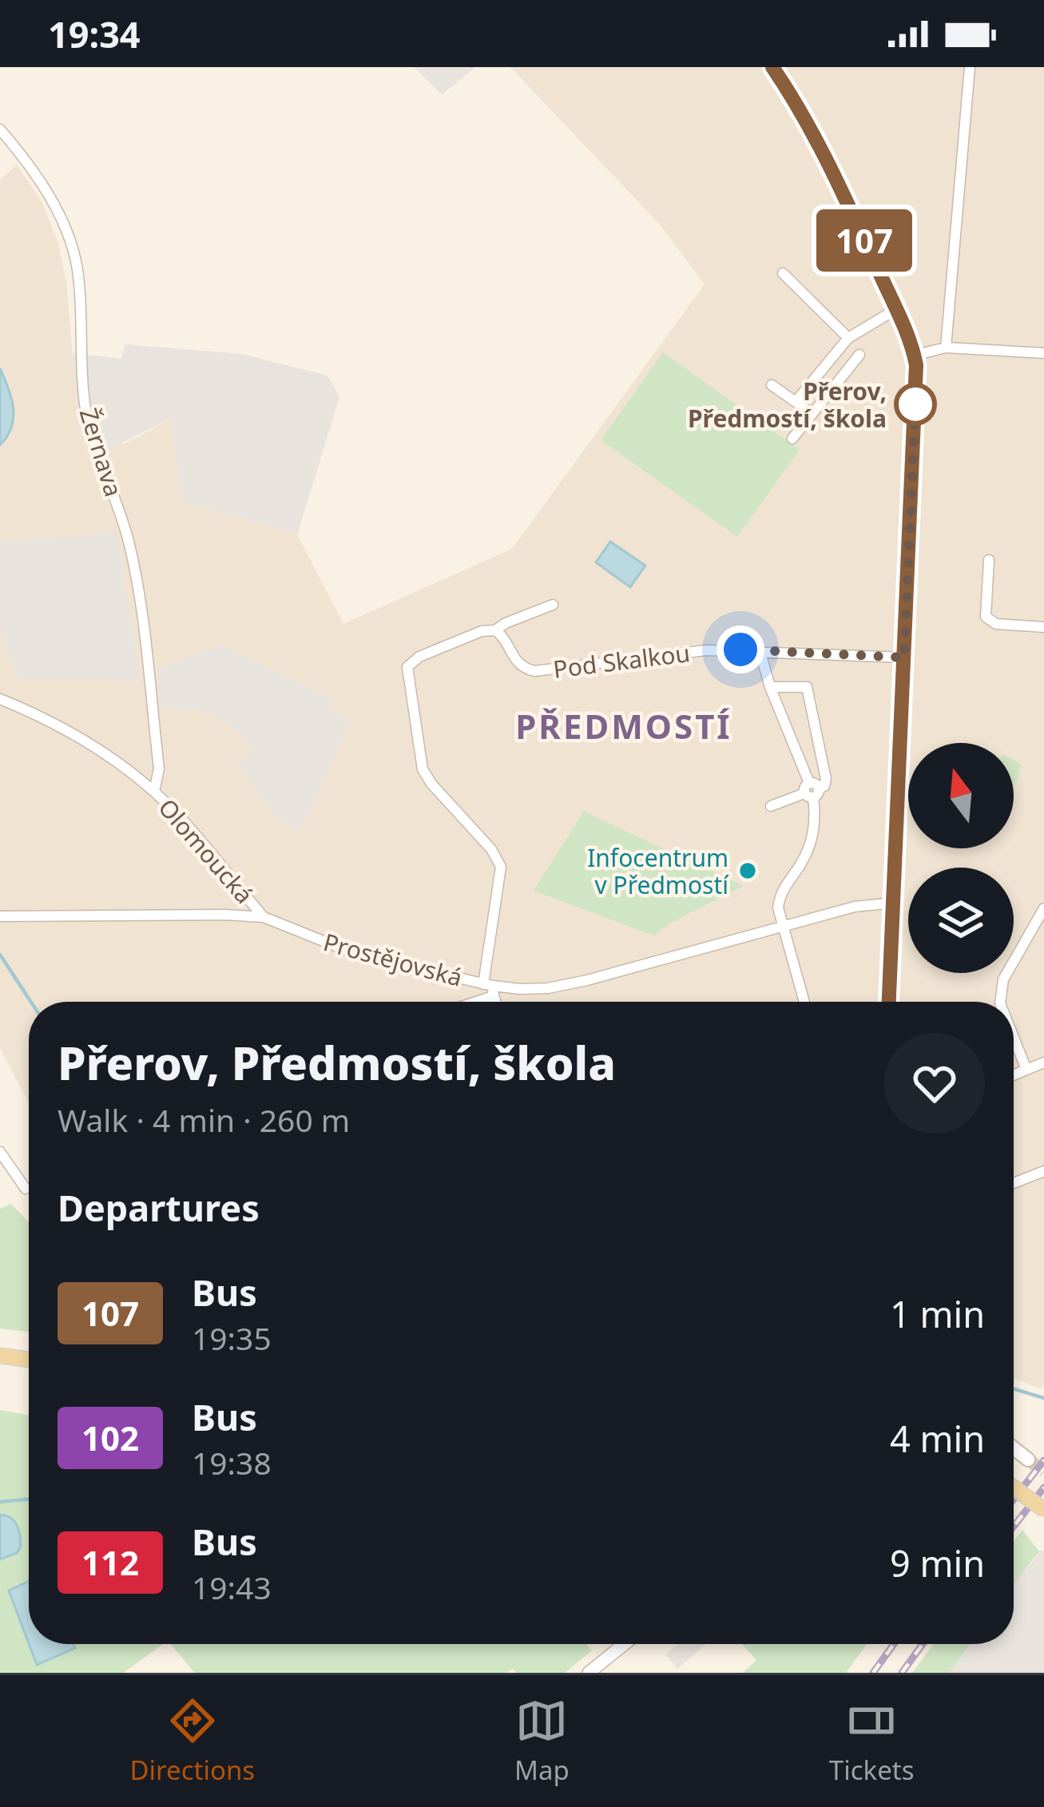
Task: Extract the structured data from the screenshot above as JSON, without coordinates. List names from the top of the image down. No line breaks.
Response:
{"streets":{"street":["Žernava","Pod Skalkou","Olomoucká","Prostějovská"]},"crossings":[["Žernava","Olomoucká"],["Olomoucká","Prostějovská"]],"districts":["PŘEDMOSTÍ"],"places":["Přerov, Předmostí, škola","Infocentrum v Předmostí"],"lines":["bus line 107"],"north":"top","page":{"status":"19:34","on_map":"107","heading":[["Přerov, Předmostí, škola","Walk · 4 min · 260 m"],"Departures"],"list":[{"mark":"107","name":"Bus","note":"19:35","value":"1 min"},{"mark":"102","name":"Bus","note":"19:38","value":"4 min"},{"mark":"112","name":"Bus","note":"19:43","value":"9 min"}],"tabs":["Directions","Map","Tickets"]}}
